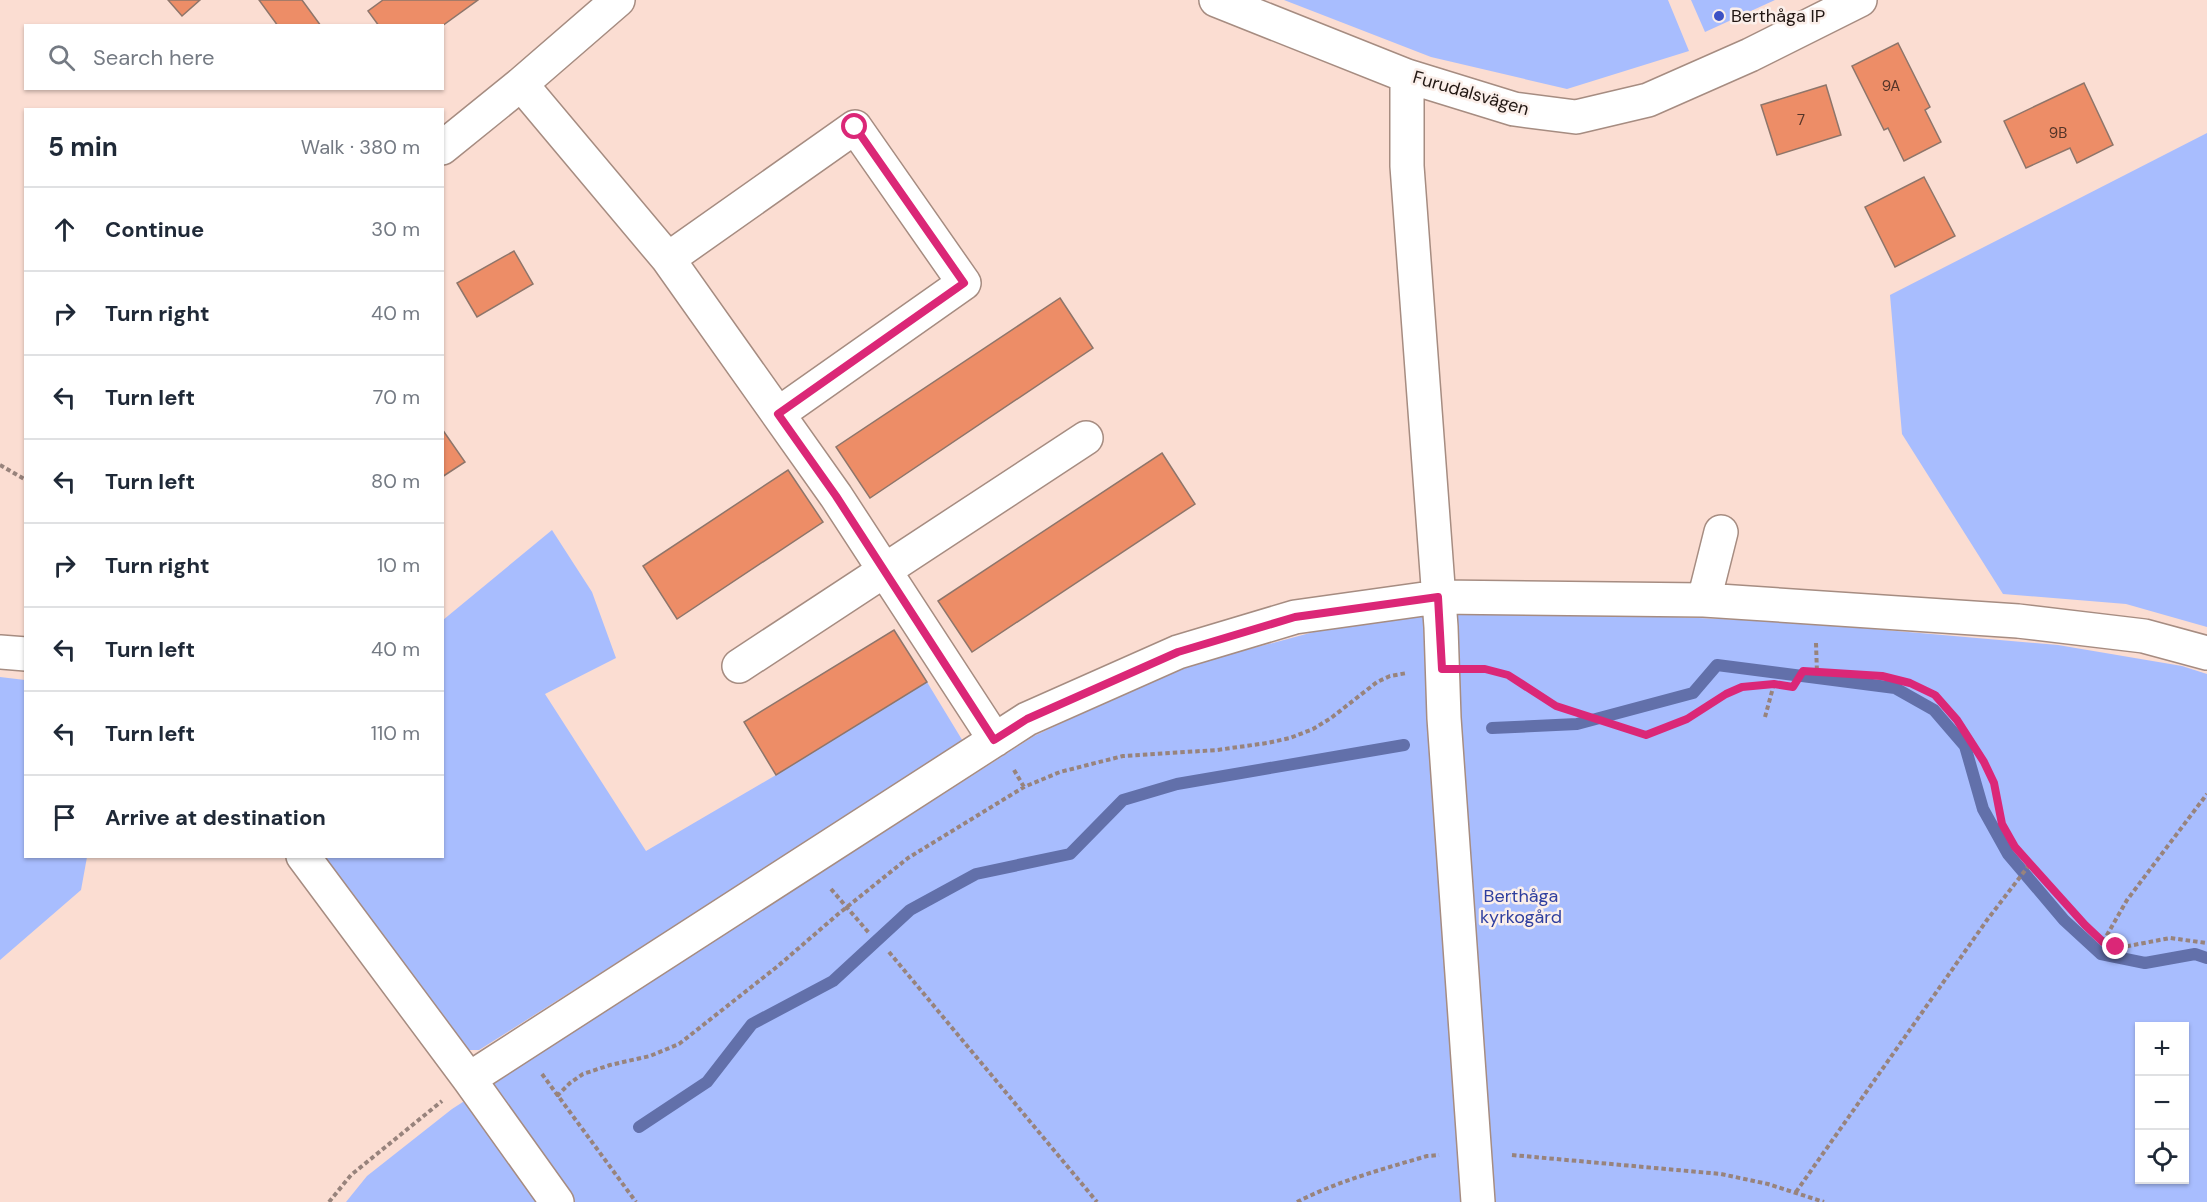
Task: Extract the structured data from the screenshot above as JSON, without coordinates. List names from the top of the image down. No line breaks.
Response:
{"streets":{"street":["Furudalsvägen"]},"parks":["Berthåga kyrkogård"],"places":["Berthåga IP"],"house_numbers":["9A","7","9B"],"page":{"search":"Search here","heading":["5 min","Walk · 380 m"],"list":[["Continue","30 m"],["Turn right","40 m"],["Turn left","70 m"],["Turn left","80 m"],["Turn right","10 m"],["Turn left","40 m"],["Turn left","110 m"],"Arrive at destination"],"map_buttons":["+","−"]}}
